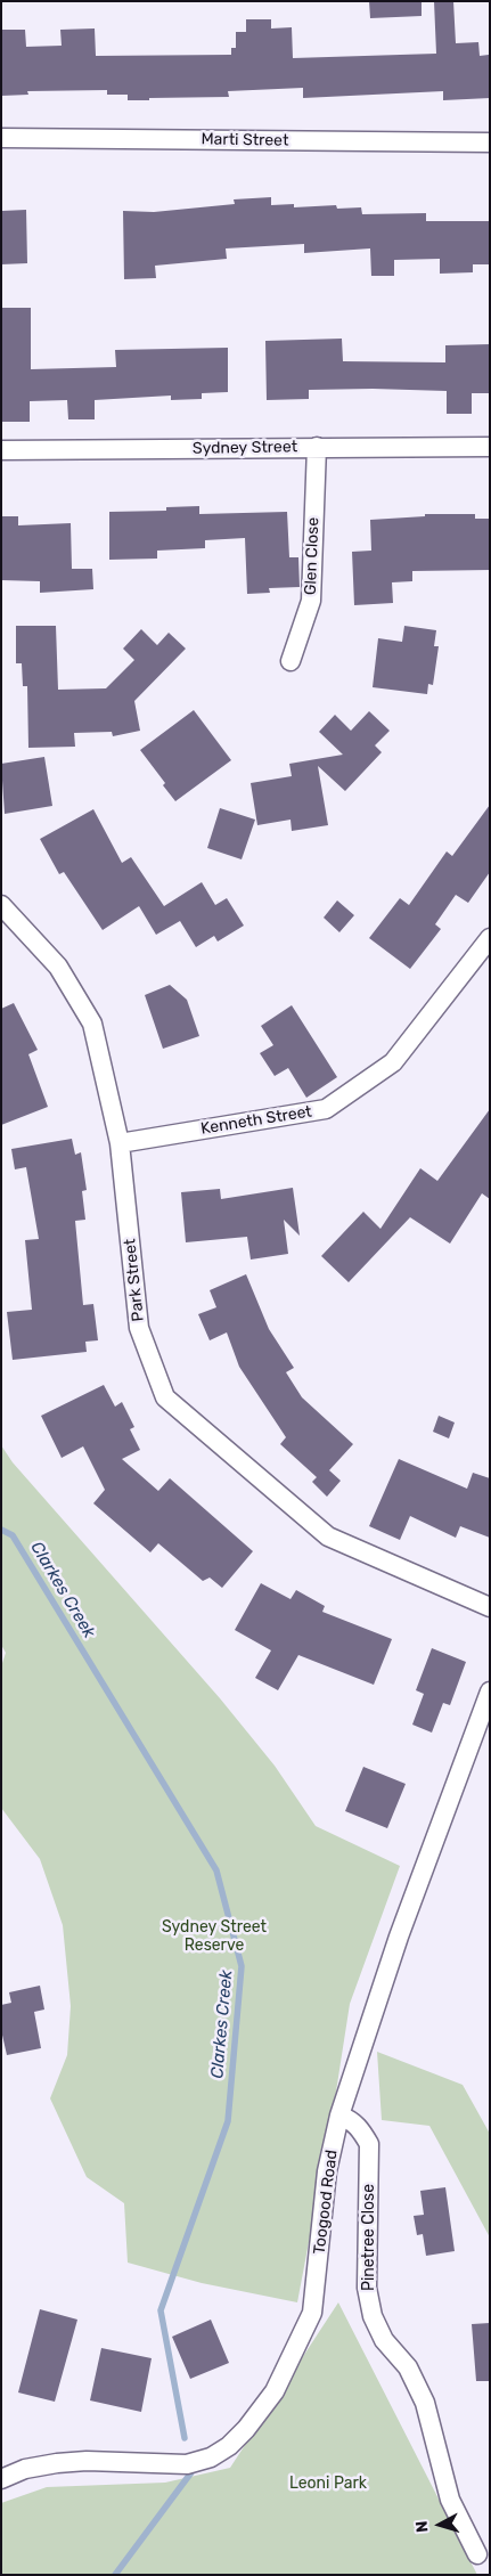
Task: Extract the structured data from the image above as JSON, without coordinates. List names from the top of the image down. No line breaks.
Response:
{"streets":{"street":["Marti Street","Sydney Street","Glen Close","Kenneth Street","Park Street","Toogood Road","Pinetree Close"]},"crossings":[["Sydney Street","Glen Close"],["Kenneth Street","Park Street"],["Toogood Road","Pinetree Close"]],"water":["Clarkes Creek"],"parks":["Sydney Street Reserve","Leoni Park"],"north":"left"}
